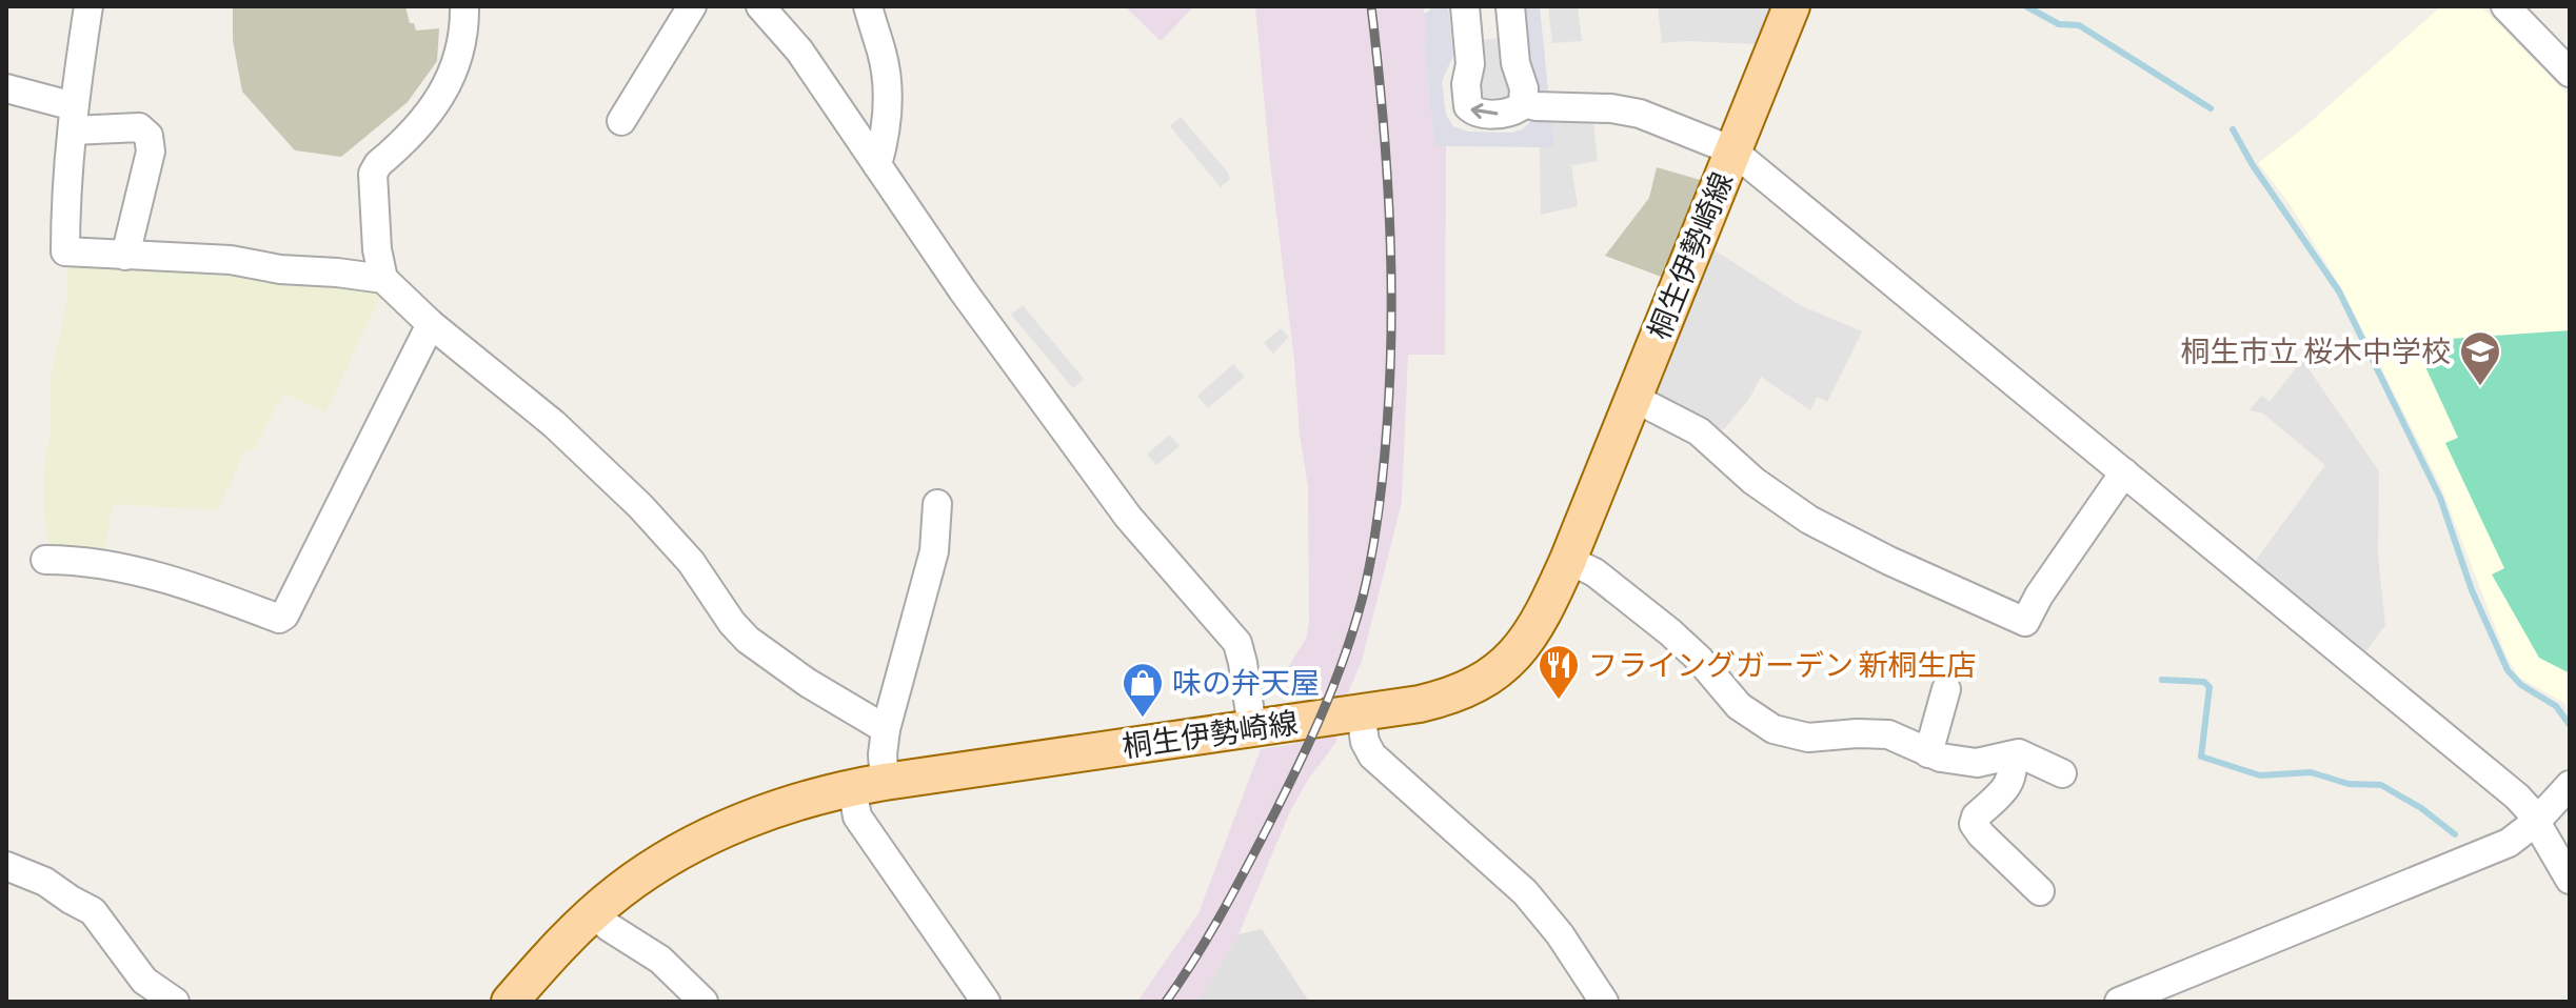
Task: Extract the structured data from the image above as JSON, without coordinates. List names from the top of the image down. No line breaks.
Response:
{"streets":{"main road":["桐生伊勢崎線"]},"places":{"school or university":["桐生市立 桜木中学校"],"restaurant":["フライングガーデン 新桐生店"],"shop":["味の弁天屋"]}}
